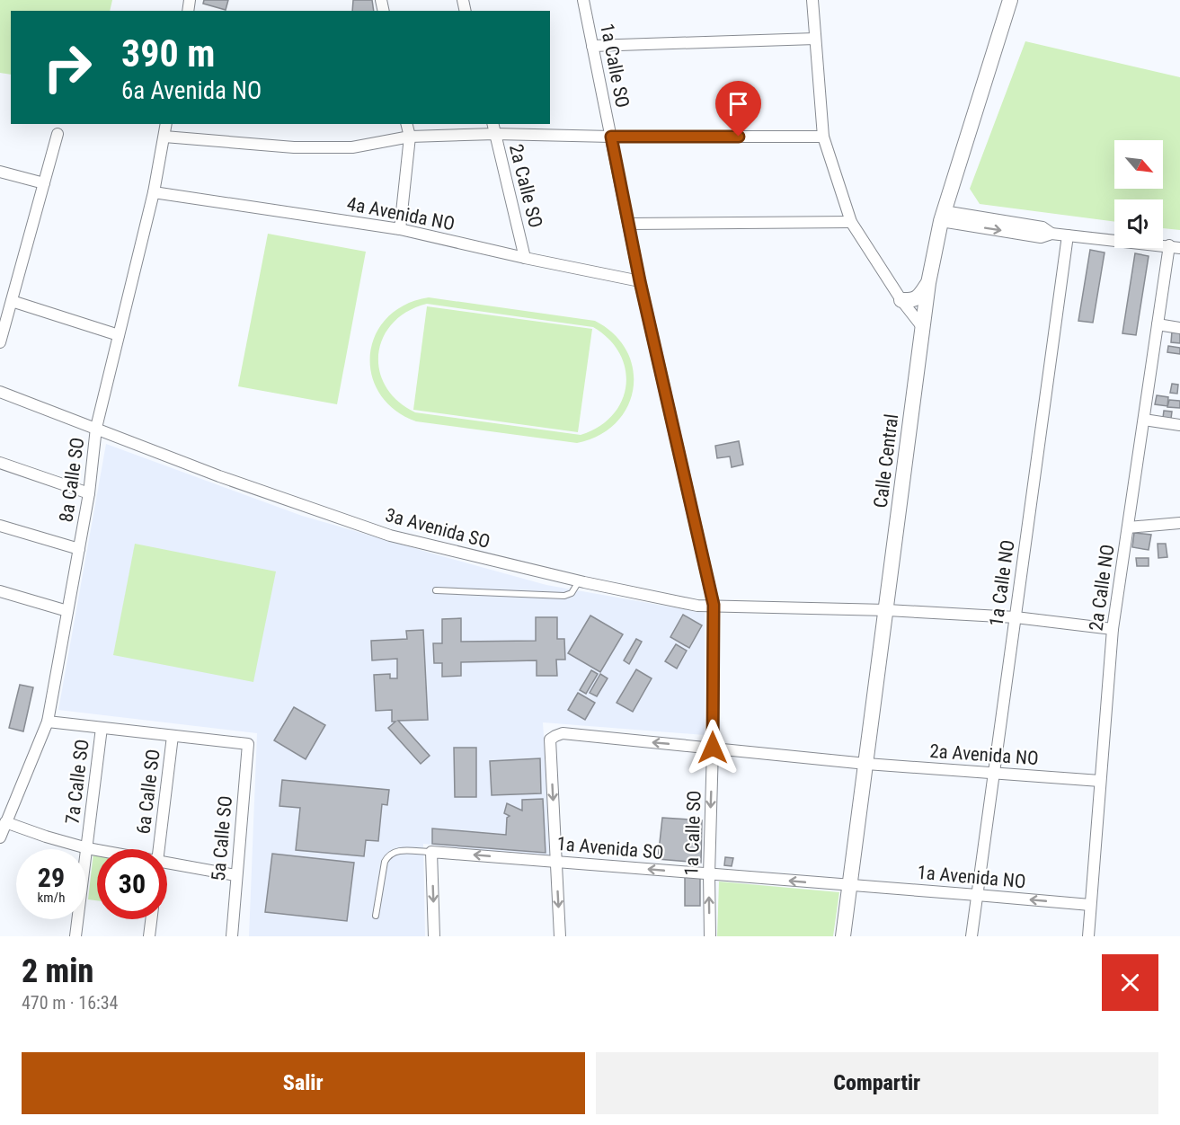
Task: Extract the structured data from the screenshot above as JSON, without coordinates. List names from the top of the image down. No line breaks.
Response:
{"streets":{"main road":["Calle Central"],"street":["1a Calle SO","2a Calle SO","4a Avenida NO","8a Calle SO","3a Avenida SO","1a Calle NO","2a Calle NO","2a Avenida NO","7a Calle SO","6a Calle SO","5a Calle SO","1a Avenida SO","1a Avenida NO"]},"crossings":[["1a Calle SO","4a Avenida NO"],["1a Calle SO","3a Avenida SO"],["1a Calle SO","2a Avenida NO"],["1a Calle SO","1a Avenida SO"],["2a Calle SO","4a Avenida NO"],["4a Avenida NO","8a Calle SO"],["Calle Central","3a Avenida SO"],["Calle Central","2a Avenida NO"],["Calle Central","1a Avenida SO"],["Calle Central","1a Avenida NO"],["8a Calle SO","3a Avenida SO"],["3a Avenida SO","1a Calle NO"],["3a Avenida SO","2a Calle NO"],["1a Calle NO","2a Avenida NO"],["1a Calle NO","1a Avenida NO"],["2a Calle NO","2a Avenida NO"],["2a Calle NO","1a Avenida NO"],["2a Avenida NO","1a Avenida SO"],["6a Calle SO","5a Calle SO"],["1a Avenida SO","1a Avenida NO"]],"one_way":["1a Avenida SO","1a Avenida NO"],"north":"bottom right","page":{"turn":["390 m","6a Avenida NO"],"speed":"29 km/h","limit":"30","heading":["2 min","470 m · 16:34"],"buttons":["Salir","Compartir"]}}
